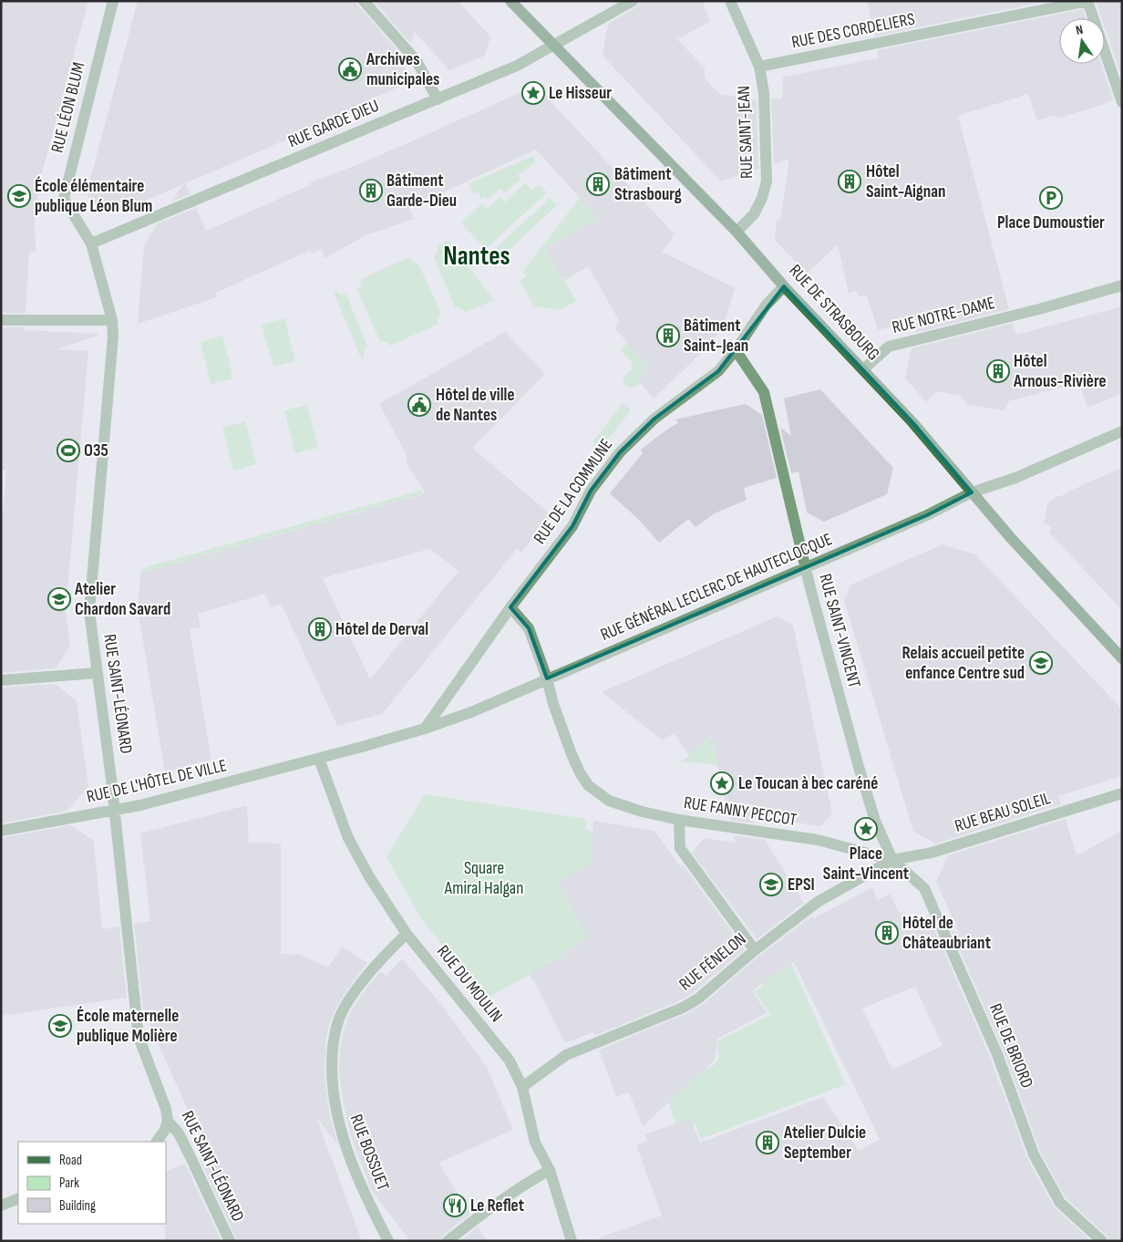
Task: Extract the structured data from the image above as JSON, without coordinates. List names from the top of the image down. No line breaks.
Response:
{"streets":{"main road":["RUE DE STRASBOURG"],"street":["RUE DES CORDELIERS","RUE LÉON BLUM","RUE GARDE DIEU","RUE SAINT-JEAN","RUE NOTRE-DAME","RUE DE LA COMMUNE","RUE GÉNÉRAL LECLERC DE HAUTECLOCQUE","RUE SAINT-VINCENT","RUE SAINT-LÉONARD","RUE DE L'HÔTEL DE VILLE","RUE FANNY PECCOT","RUE BEAU SOLEIL","RUE FÉNELON","RUE DU MOULIN","RUE DE BRIORD","RUE BOSSUET"]},"crossings":[["RUE DES CORDELIERS","RUE SAINT-JEAN"],["RUE LÉON BLUM","RUE GARDE DIEU"],["RUE LÉON BLUM","RUE SAINT-LÉONARD"],["RUE GARDE DIEU","RUE DE STRASBOURG"],["RUE GARDE DIEU","RUE SAINT-LÉONARD"],["RUE SAINT-JEAN","RUE DE STRASBOURG"],["RUE DE STRASBOURG","RUE NOTRE-DAME"],["RUE DE STRASBOURG","RUE DE LA COMMUNE"],["RUE DE STRASBOURG","RUE GÉNÉRAL LECLERC DE HAUTECLOCQUE"],["RUE DE LA COMMUNE","RUE GÉNÉRAL LECLERC DE HAUTECLOCQUE"],["RUE DE LA COMMUNE","RUE SAINT-VINCENT"],["RUE GÉNÉRAL LECLERC DE HAUTECLOCQUE","RUE SAINT-VINCENT"],["RUE GÉNÉRAL LECLERC DE HAUTECLOCQUE","RUE DE L'HÔTEL DE VILLE"],["RUE GÉNÉRAL LECLERC DE HAUTECLOCQUE","RUE FANNY PECCOT"],["RUE GÉNÉRAL LECLERC DE HAUTECLOCQUE","RUE DU MOULIN"],["RUE SAINT-VINCENT","RUE FANNY PECCOT"],["RUE SAINT-VINCENT","RUE BEAU SOLEIL"],["RUE SAINT-VINCENT","RUE FÉNELON"],["RUE SAINT-VINCENT","RUE DE BRIORD"],["RUE SAINT-LÉONARD","RUE DE L'HÔTEL DE VILLE"],["RUE DE L'HÔTEL DE VILLE","RUE DU MOULIN"],["RUE FANNY PECCOT","RUE BEAU SOLEIL"],["RUE FANNY PECCOT","RUE FÉNELON"],["RUE FANNY PECCOT","RUE DE BRIORD"],["RUE BEAU SOLEIL","RUE FÉNELON"],["RUE BEAU SOLEIL","RUE DE BRIORD"],["RUE FÉNELON","RUE DU MOULIN"],["RUE FÉNELON","RUE DE BRIORD"],["RUE DU MOULIN","RUE BOSSUET"]],"districts":["Nantes"],"parks":["Square Amiral Halgan"],"places":{"public building":["Archives municipales","Hôtel de ville de Nantes"],"place":["Le Hisseur","Le Toucan à bec caréné","Place Saint-Vincent"],"building":["Hôtel Saint-Aignan","Bâtiment Strasbourg","Bâtiment Garde-Dieu","Bâtiment Saint-Jean","Hôtel Arnous-Rivière","Hôtel de Derval","Hôtel de Châteaubriant","Atelier Dulcie September"],"school or university":["École élémentaire publique Léon Blum","Atelier Chardon Savard","Relais accueil petite enfance Centre sud","EPSI","École maternelle publique Molière"],"parking":["Place Dumoustier"],"sports":["O35"],"restaurant":["Le Reflet"]},"legend":["Road","Park","Building"],"north":"top"}
